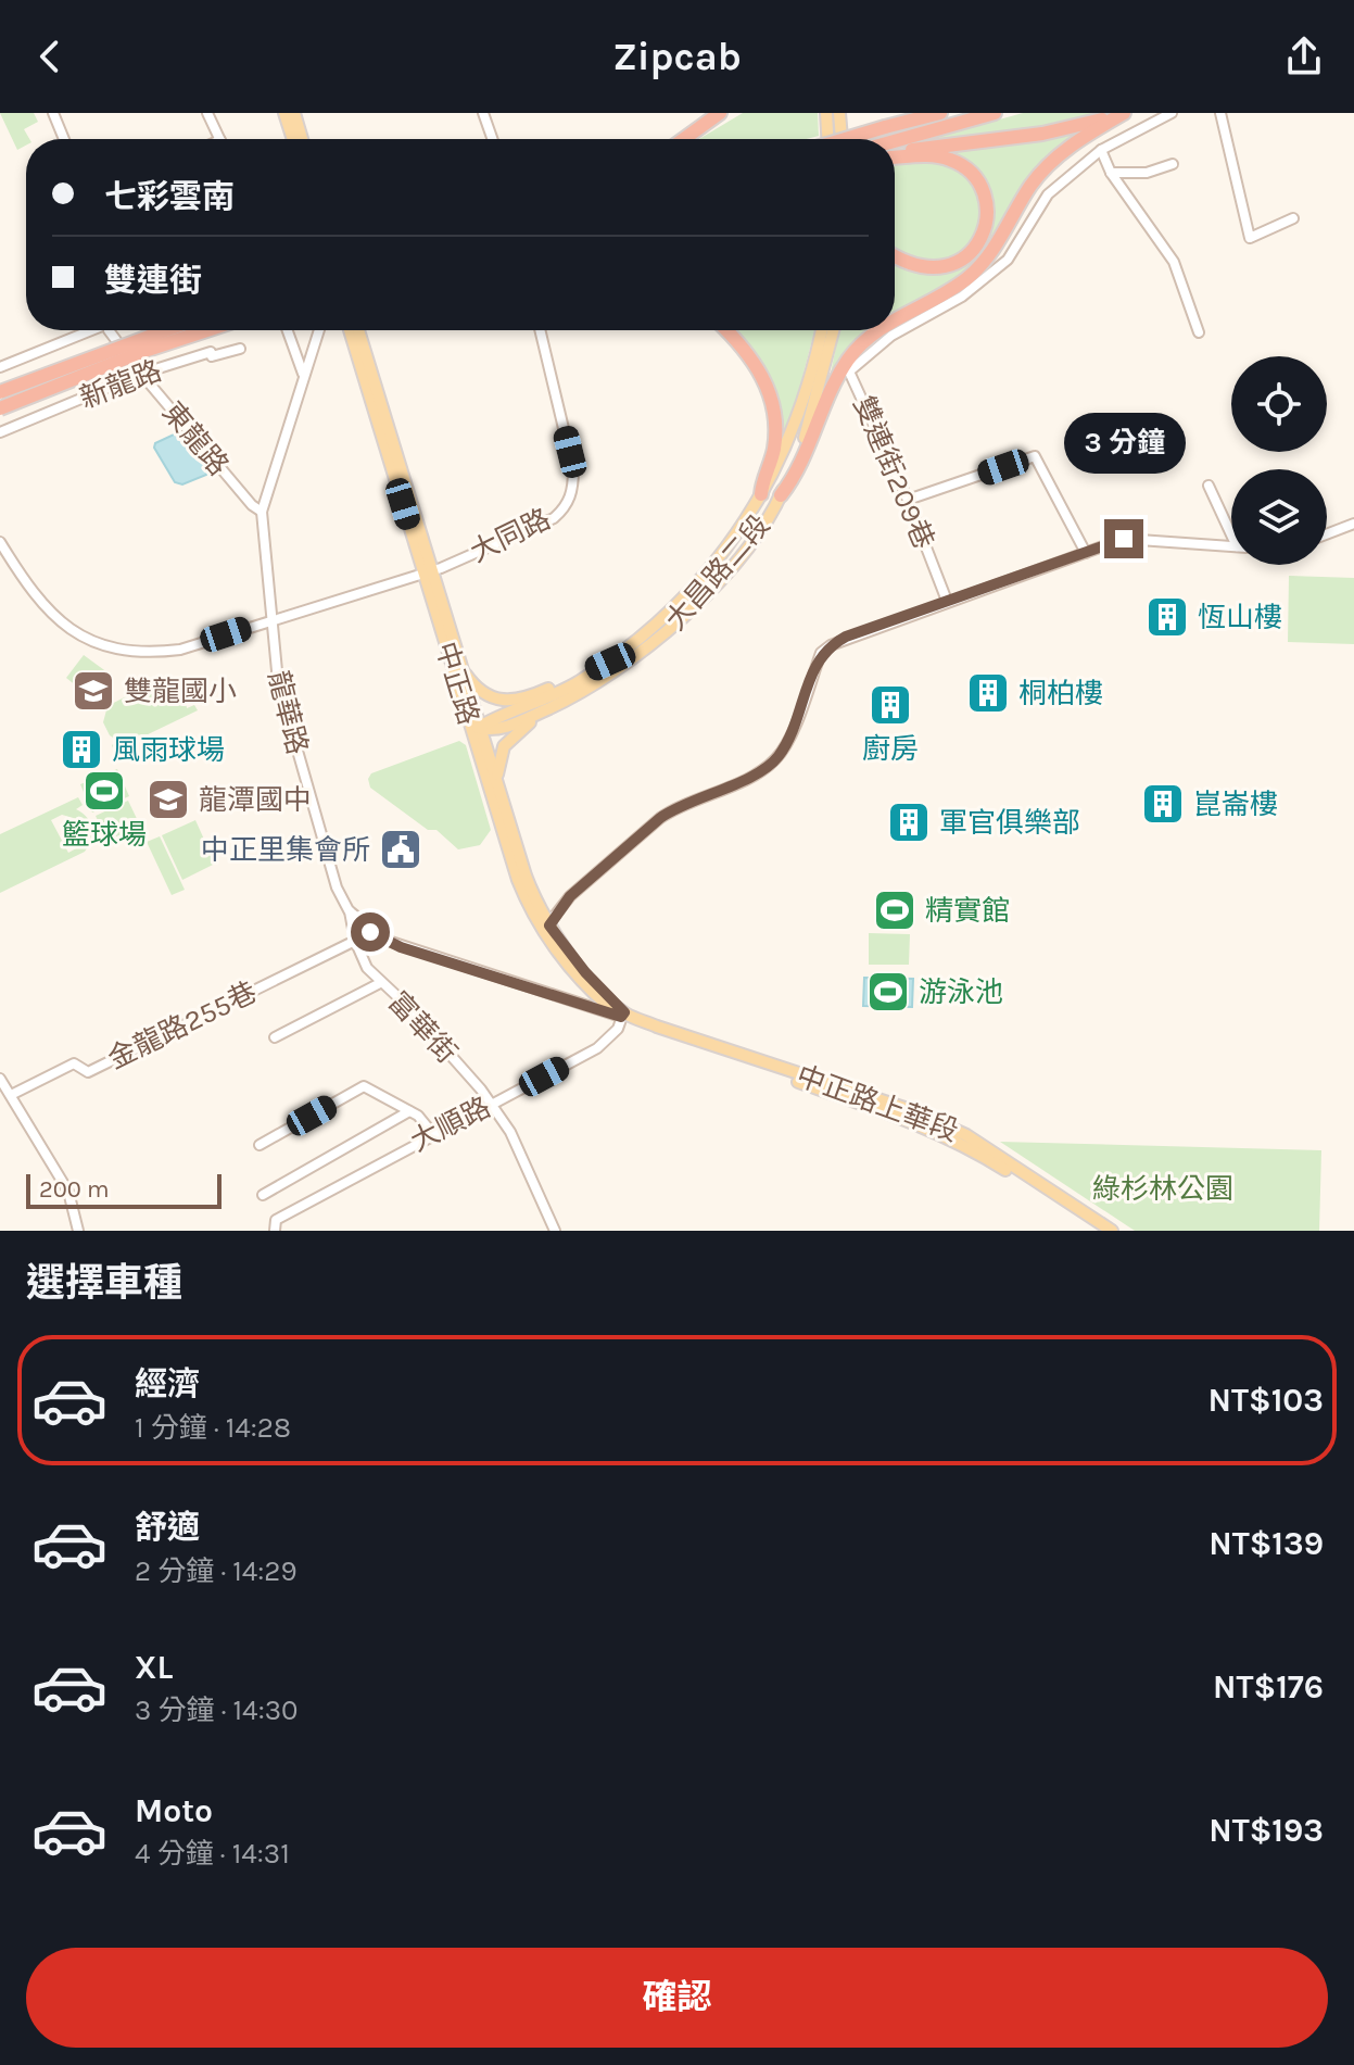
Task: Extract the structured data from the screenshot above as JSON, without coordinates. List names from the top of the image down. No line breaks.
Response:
{"streets":{"main road":["大昌路二段","中正路","中正路上華段"],"street":["新龍路","東龍路","雙連街209巷","大同路","龍華路","金龍路255巷","富華街","大順路"]},"crossings":[["新龍路","東龍路"],["東龍路","龍華路"],["大同路","中正路"],["大同路","龍華路"],["大昌路二段","中正路"],["中正路","龍華路"],["中正路","中正路上華段"],["中正路","大順路"],["龍華路","富華街"],["龍華路","中正路上華段"],["龍華路","大順路"],["金龍路255巷","富華街"],["富華街","大順路"],["中正路上華段","大順路"]],"parks":["綠杉林公園"],"places":{"building":["恆山樓","桐柏樓","廚房","風雨球場","崑崙樓","軍官俱樂部"],"school or university":["雙龍國小","龍潭國中"],"sports":["籃球場","精實館","游泳池"],"public building":["中正里集會所"]},"scale_bar":"200 m","page":{"header":"Zipcab","banner":["七彩雲南","雙連街"],"bubble":"3 分鐘","scale":"200 m","heading":"選擇車種","list":[{"name":"經濟","note":"1 分鐘 · 14:28","value":"NT$103"},{"name":"舒適","note":"2 分鐘 · 14:29","value":"NT$139"},{"name":"XL","note":"3 分鐘 · 14:30","value":"NT$176"},{"name":"Moto","note":"4 分鐘 · 14:31","value":"NT$193"}],"buttons":"確認"}}
